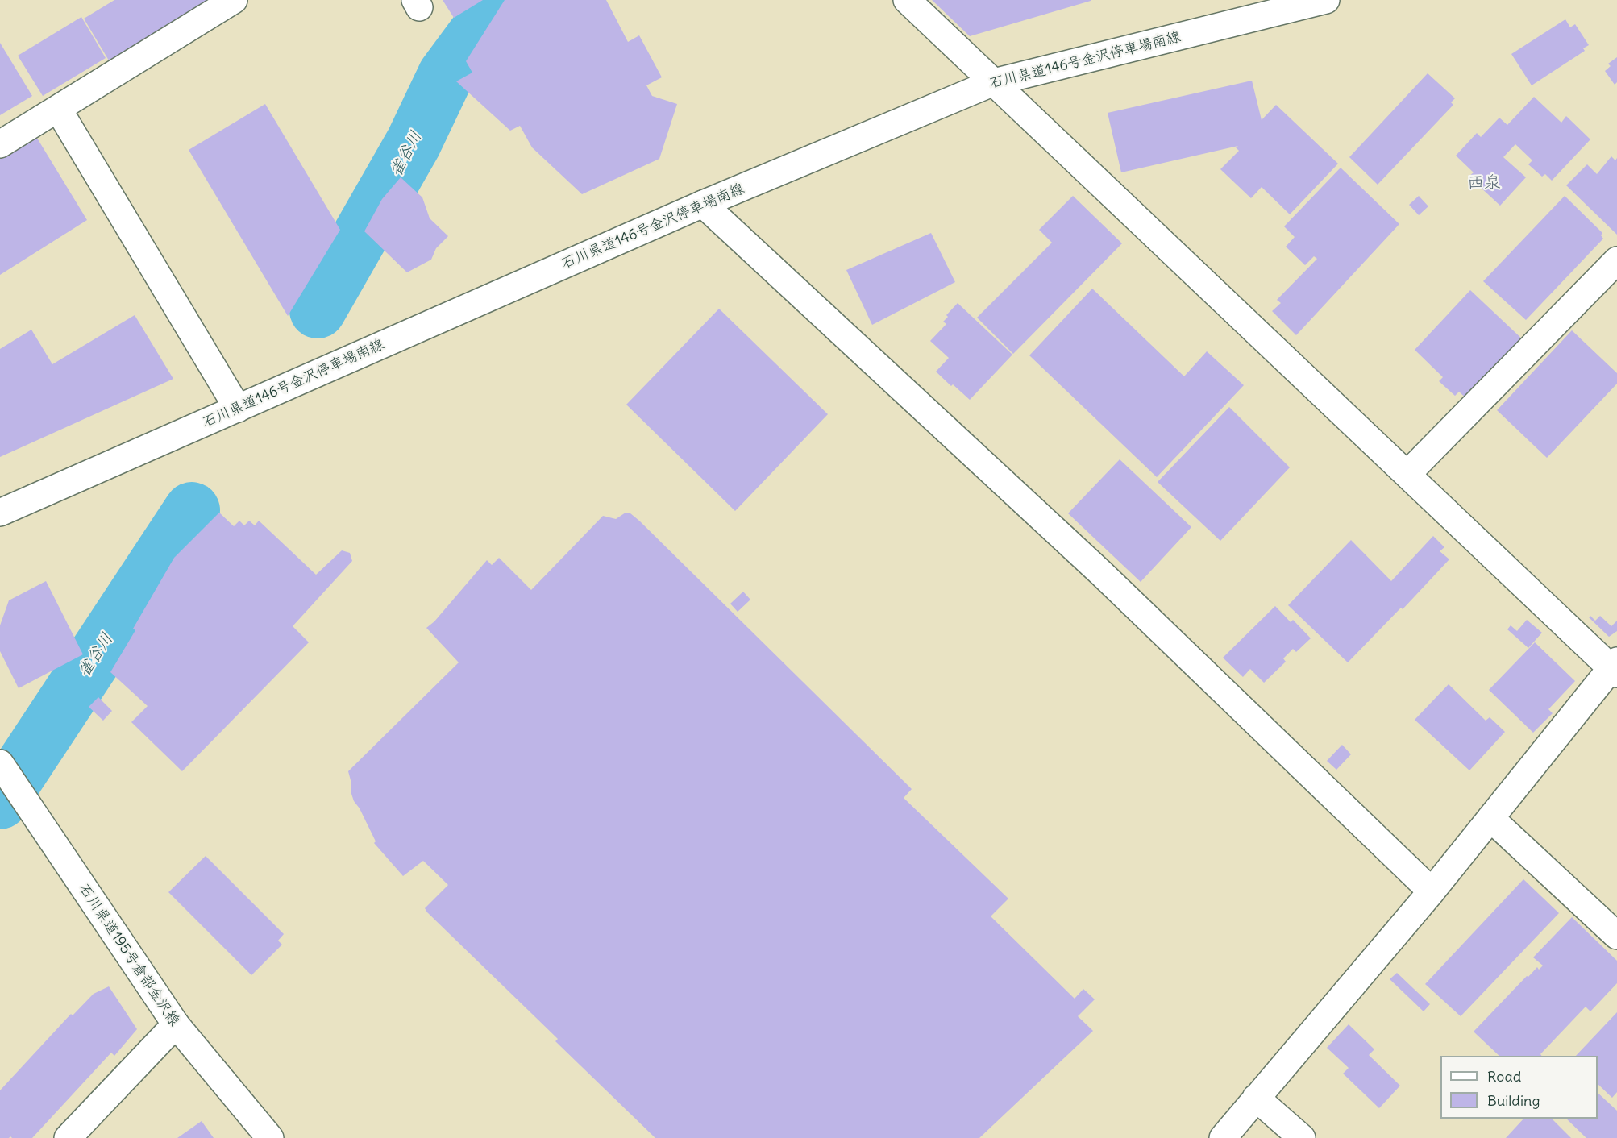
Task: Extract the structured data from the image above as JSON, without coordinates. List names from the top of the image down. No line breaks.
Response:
{"streets":{"street":["石川県道146号金沢停車場南線","石川県道195号倉部金沢線"]},"districts":["西泉"],"water":["雀谷川"],"legend":["Road","Building"]}
